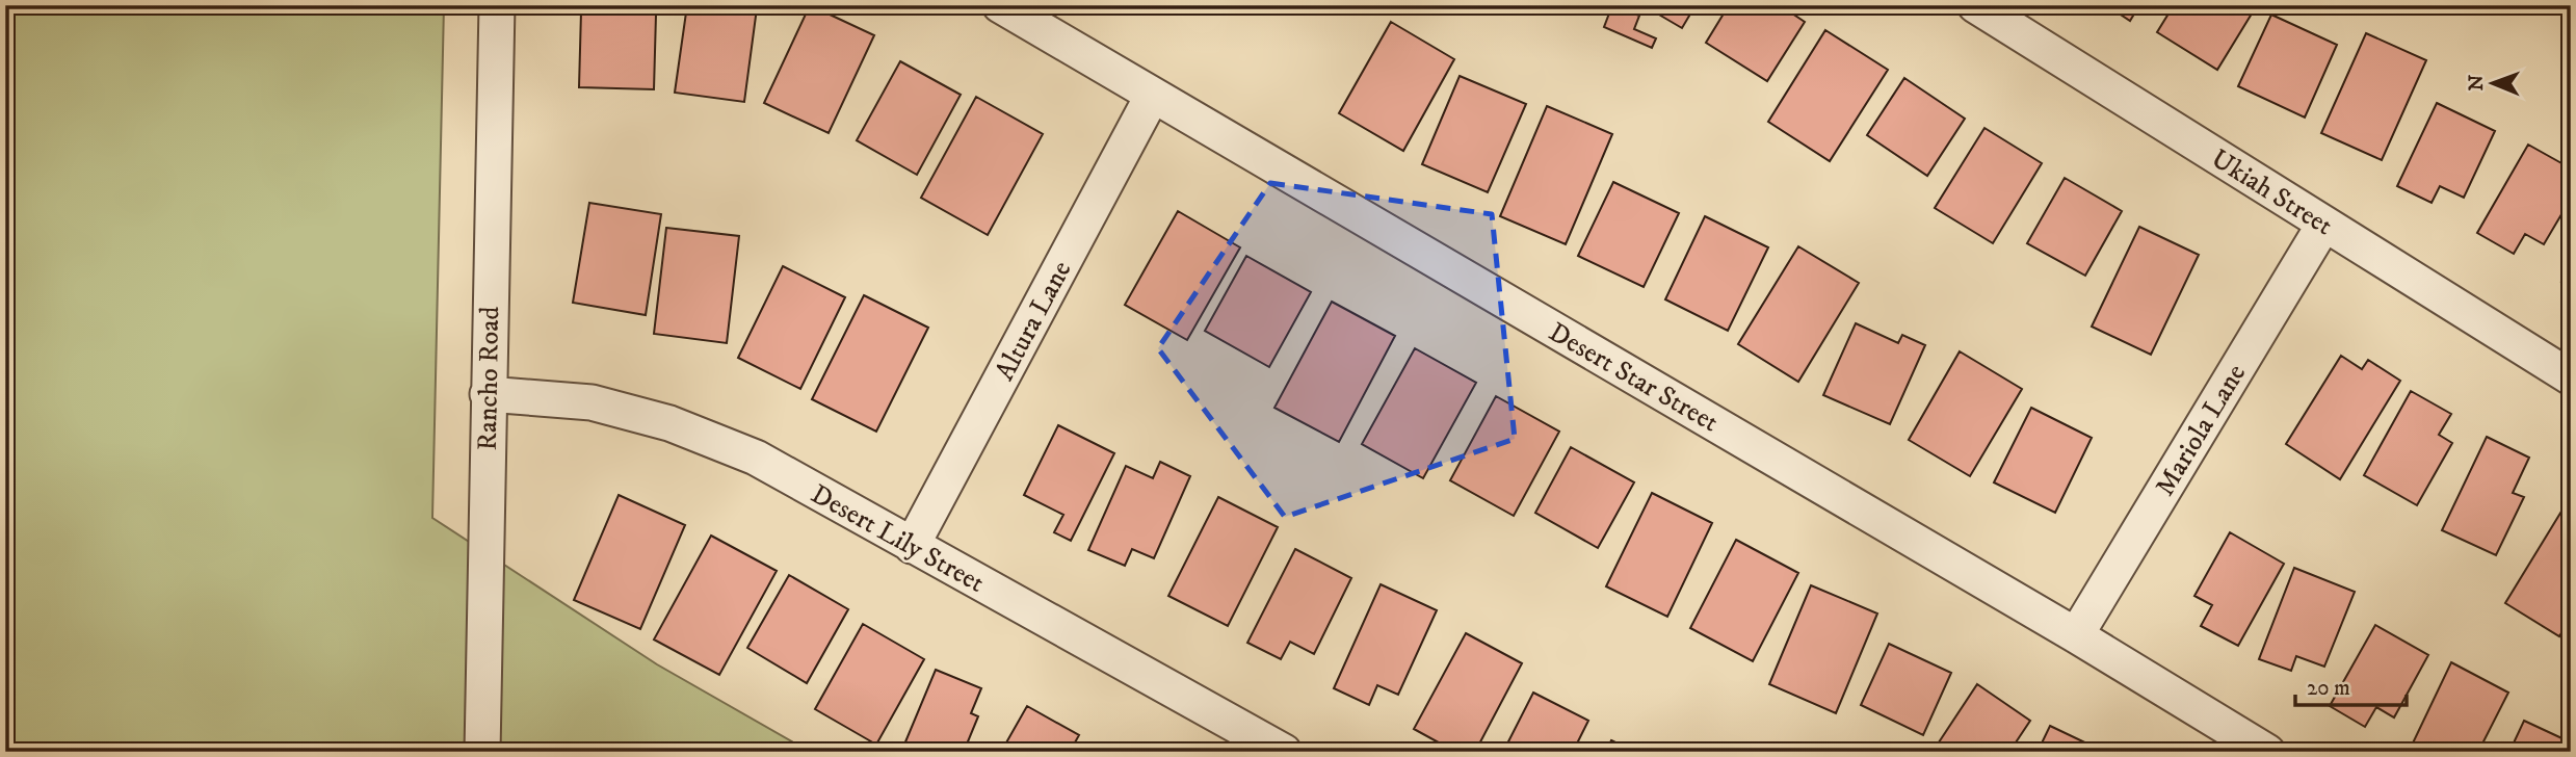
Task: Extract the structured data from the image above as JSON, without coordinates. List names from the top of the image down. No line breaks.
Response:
{"streets":{"street":["Ukiah Street","Altura Lane","Desert Star Street","Rancho Road","Mariola Lane","Desert Lily Street"]},"crossings":[["Ukiah Street","Mariola Lane"],["Altura Lane","Desert Star Street"],["Altura Lane","Desert Lily Street"],["Desert Star Street","Mariola Lane"],["Rancho Road","Desert Lily Street"]],"scale_bar":"20 m","north":"left"}
